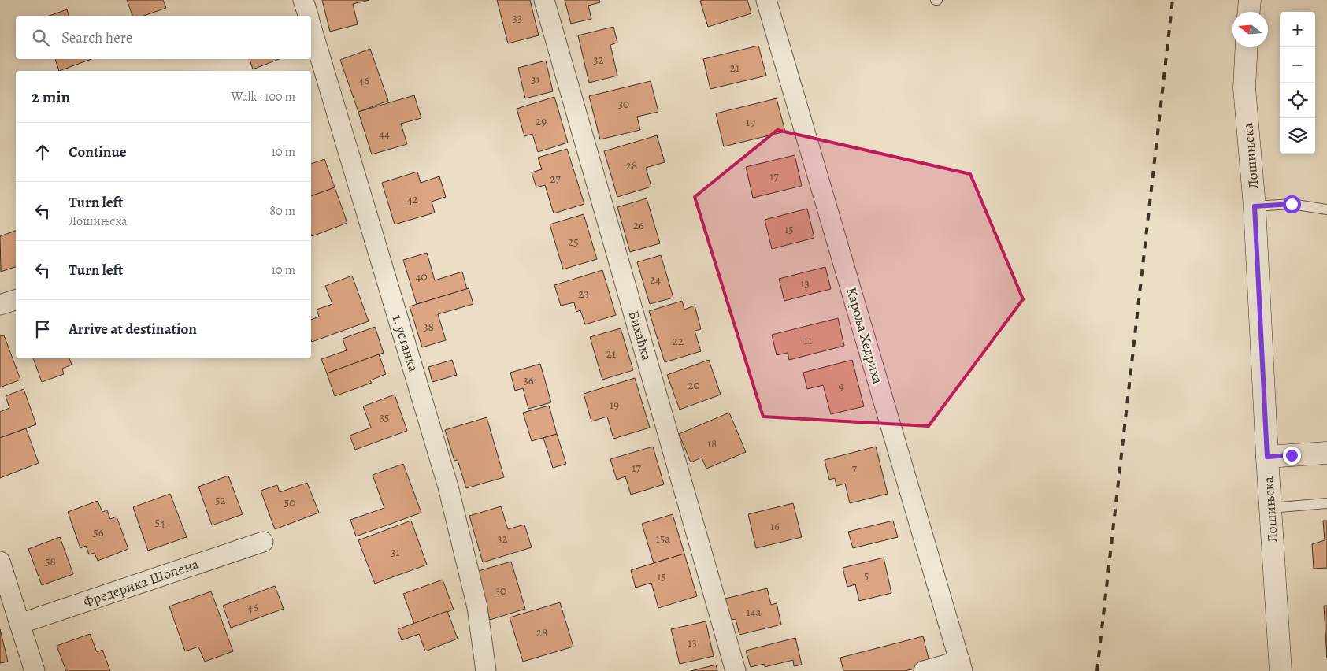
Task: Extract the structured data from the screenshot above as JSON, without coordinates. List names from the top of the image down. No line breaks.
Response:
{"streets":{"street":["Лошињска","Бихаћка","Кароља Хедриха","1. устанка","Фредерика Шопена"]},"house_numbers":["33","32","21","31","46","30","29","19","44","28","17","27","42","26","15","25","40","24","13","23","38","11","22","21","36","20","9","19","35","18","17","7","52","50","54","16","56","32","15a","31","58","5","15","30","46","14a","28","13"],"north":"left","page":{"map_buttons":["+","−"],"search":"Search here","heading":["2 min","Walk · 100 m"],"list":[["Continue","10 m"],["Turn left","Лошињска","80 m"],["Turn left","10 m"],"Arrive at destination"]}}
